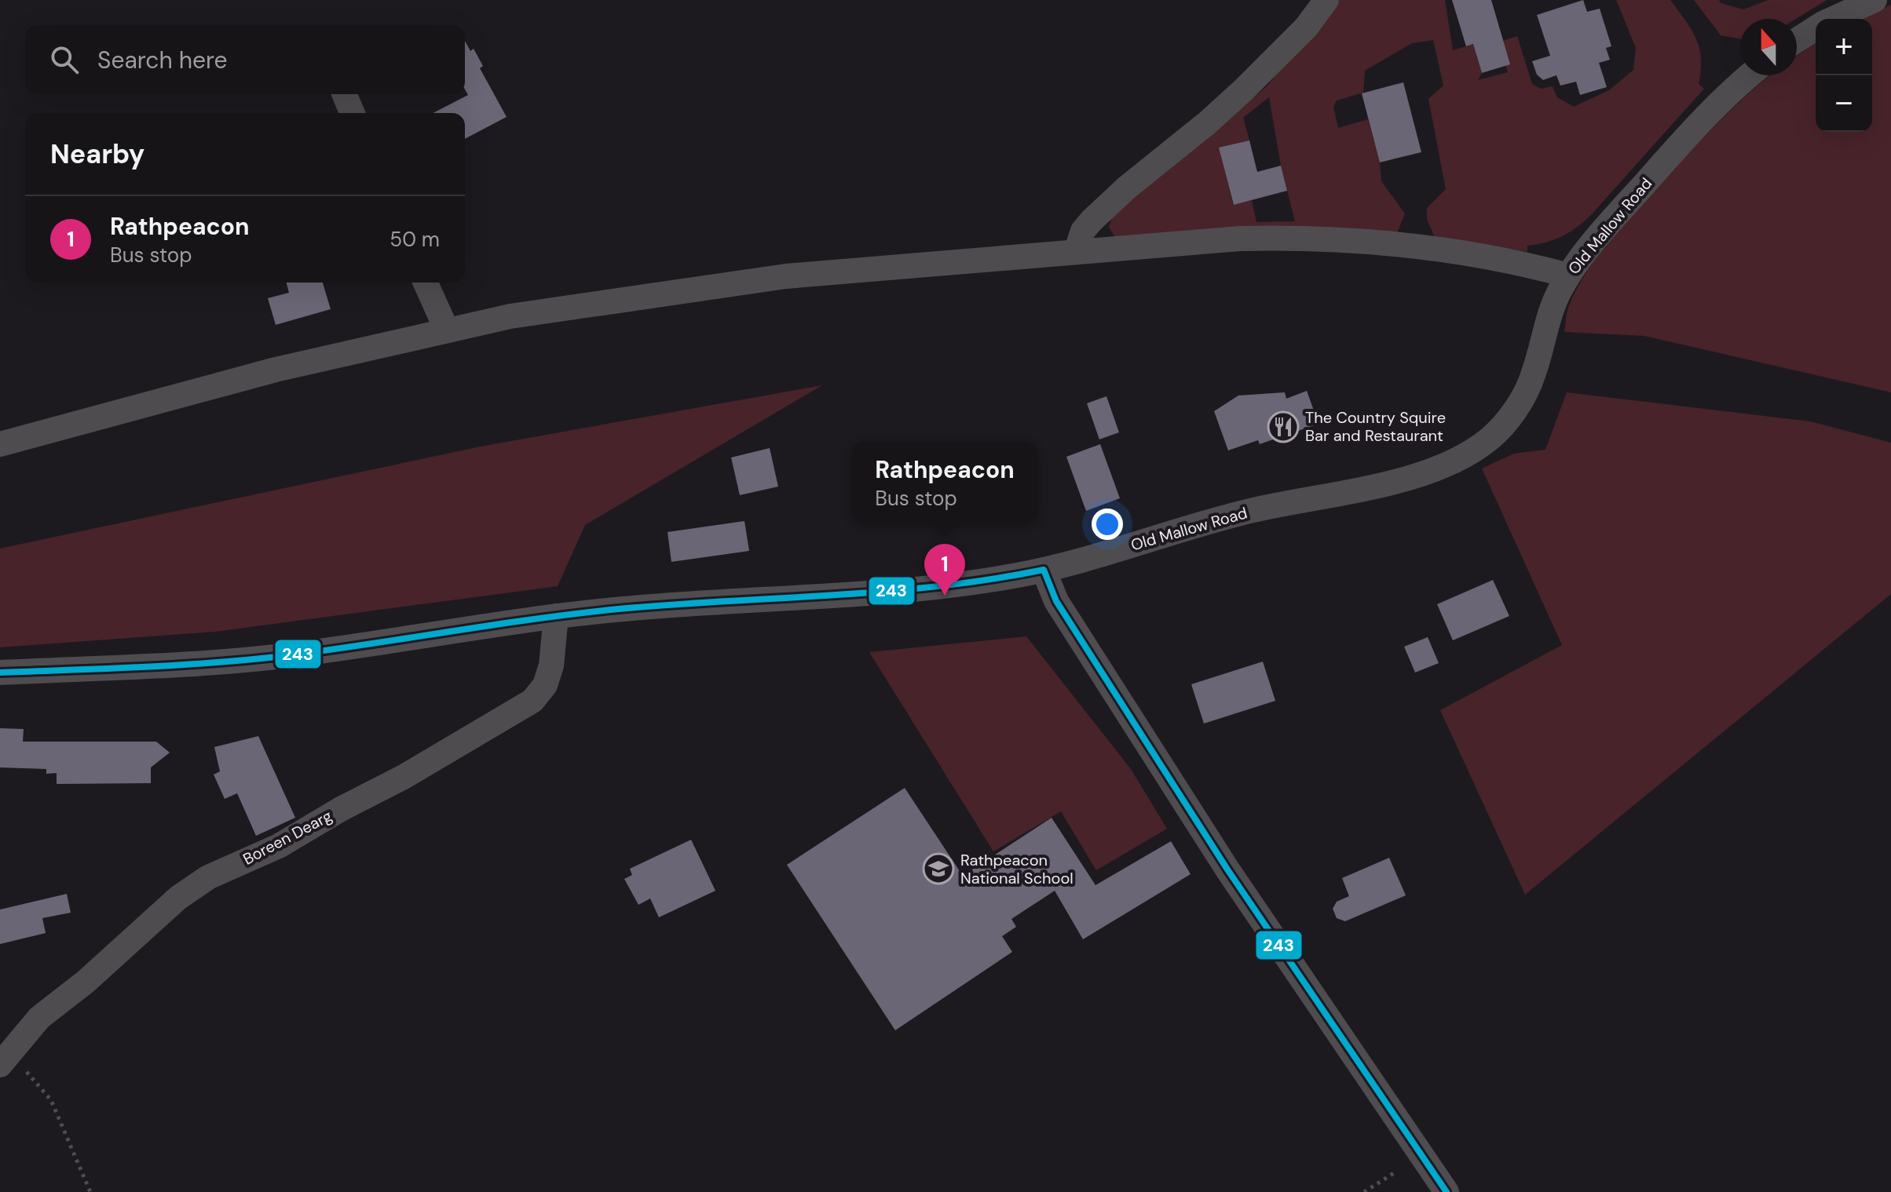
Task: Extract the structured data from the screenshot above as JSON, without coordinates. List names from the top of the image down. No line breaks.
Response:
{"streets":{"street":["Old Mallow Road","Boreen Dearg"]},"crossings":[["Old Mallow Road","Boreen Dearg"]],"places":{"restaurant":["The Country Squire Bar and Restaurant"],"school or university":["Rathpeacon National School"]},"lines":["transit line 243"],"north":"top","page":{"map_buttons":["+","−"],"search":"Search here","heading":"Nearby","list":[{"mark":"1","name":"Rathpeacon","note":"Bus stop","value":"50 m"}],"popup":["Rathpeacon","Bus stop"],"pins":"1"}}
